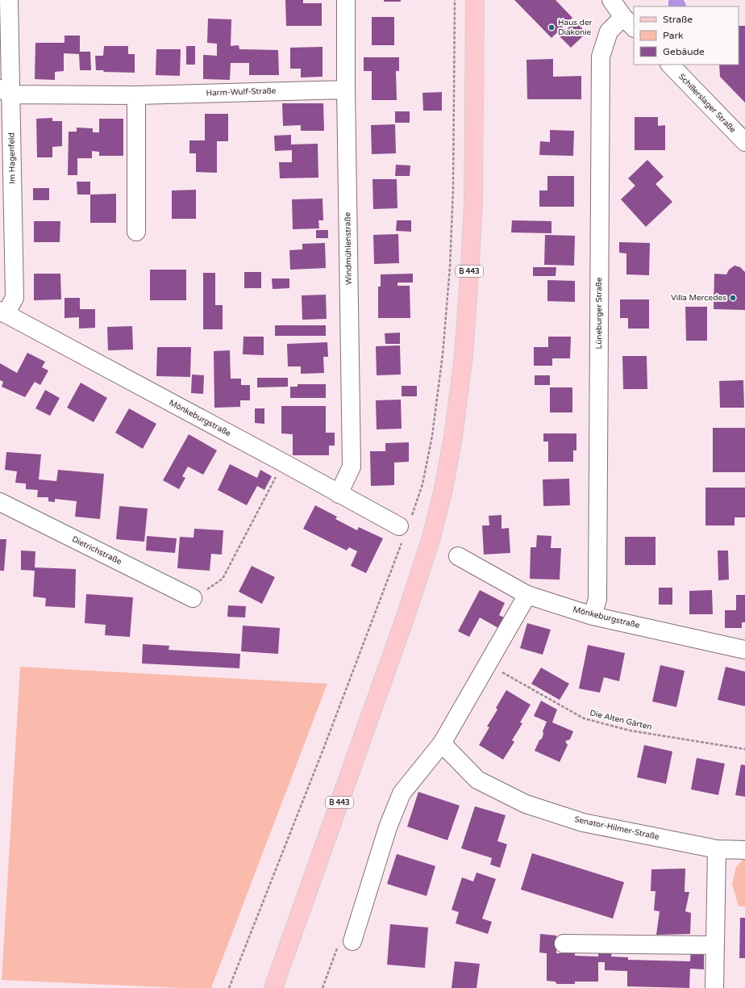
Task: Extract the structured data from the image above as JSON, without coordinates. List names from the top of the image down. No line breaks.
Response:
{"streets":{"main road":["B 443"],"street":["Harm-Wulf-Straße","Schillerslager Straße","Im Hagenfeld","Windmühlenstraße","Lüneburger Straße","Mönkeburgstraße","Dietrichstraße","Senator-Hilmer-Straße"],"path":["Die Alten Gärten"]},"crossings":[["Harm-Wulf-Straße","Im Hagenfeld"],["Harm-Wulf-Straße","Windmühlenstraße"],["Im Hagenfeld","Mönkeburgstraße"],["Windmühlenstraße","Mönkeburgstraße"],["Lüneburger Straße","Mönkeburgstraße"]],"places":["Haus der Diakonie","Villa Mercedes"],"legend":["Straße","Park","Gebäude"]}
